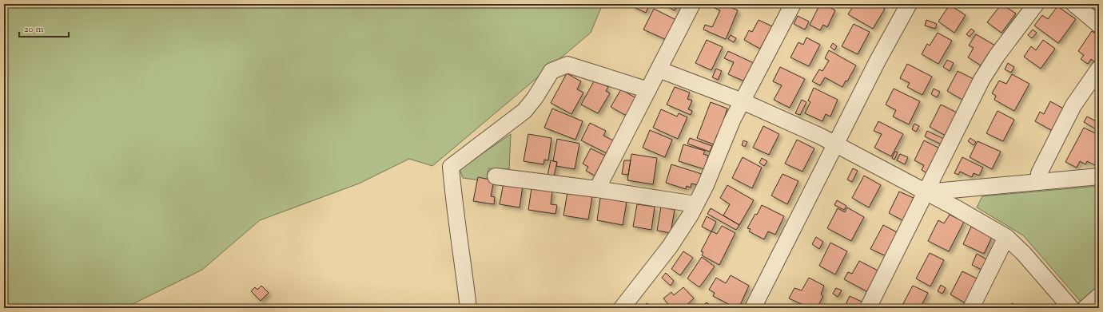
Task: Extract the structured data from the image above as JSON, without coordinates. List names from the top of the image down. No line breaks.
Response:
{"scale_bar":"20 m"}
